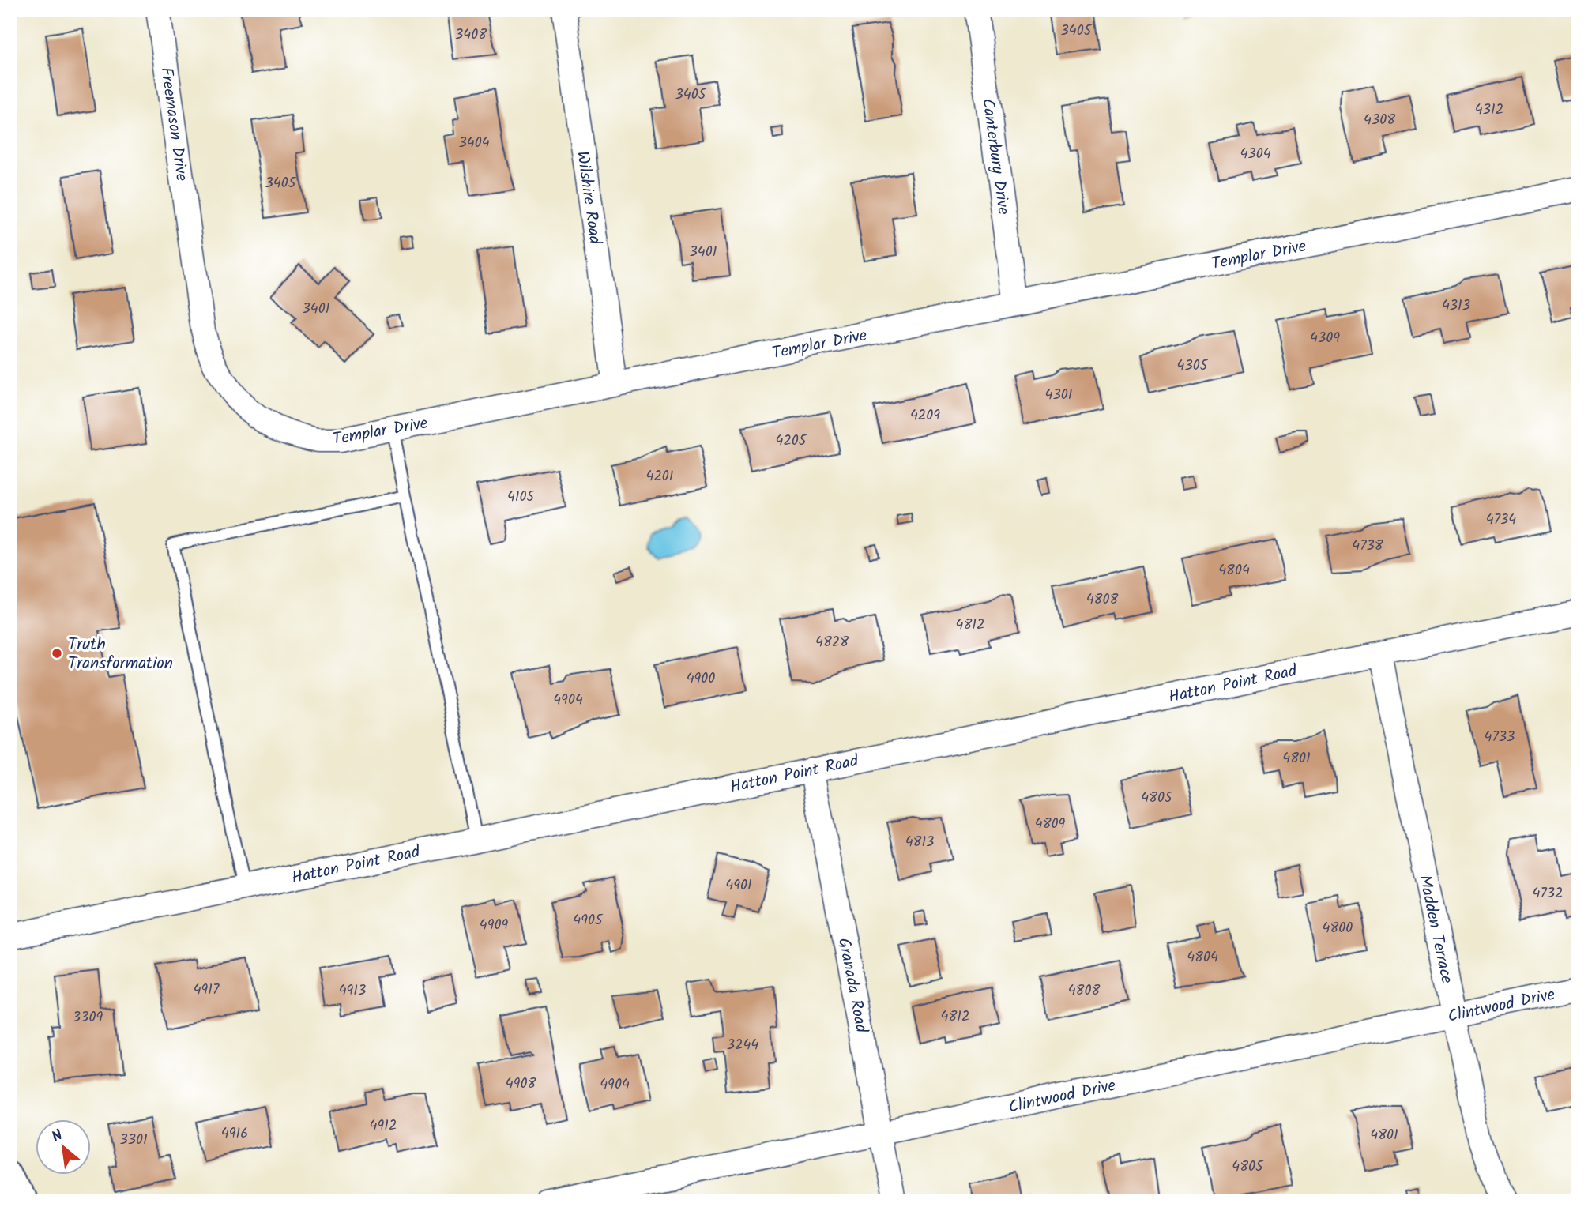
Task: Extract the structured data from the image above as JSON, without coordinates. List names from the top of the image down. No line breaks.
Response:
{"streets":{"street":["Freemason Drive","Canterbury Drive","Wilshire Road","Templar Drive","Hatton Point Road","Madden Terrace","Granada Road","Clintwood Drive"]},"crossings":[["Freemason Drive","Templar Drive"],["Canterbury Drive","Templar Drive"],["Wilshire Road","Templar Drive"],["Hatton Point Road","Madden Terrace"],["Hatton Point Road","Granada Road"],["Madden Terrace","Clintwood Drive"],["Granada Road","Clintwood Drive"]],"places":["Truth Transformation"],"house_numbers":["3405","3408","3405","4312","4308","3404","4304","3405","3401","4313","3401","4309","4305","4301","4209","4205","4201","4105","4734","4738","4804","4808","4812","4828","4900","4904","4733","4801","4805","4809","4813","4901","4732","4905","4909","4800","4804","4917","4913","4808","4812","3309","3244","4908","4904","4912","4916","4801","3301","4805"],"north":"top left"}
